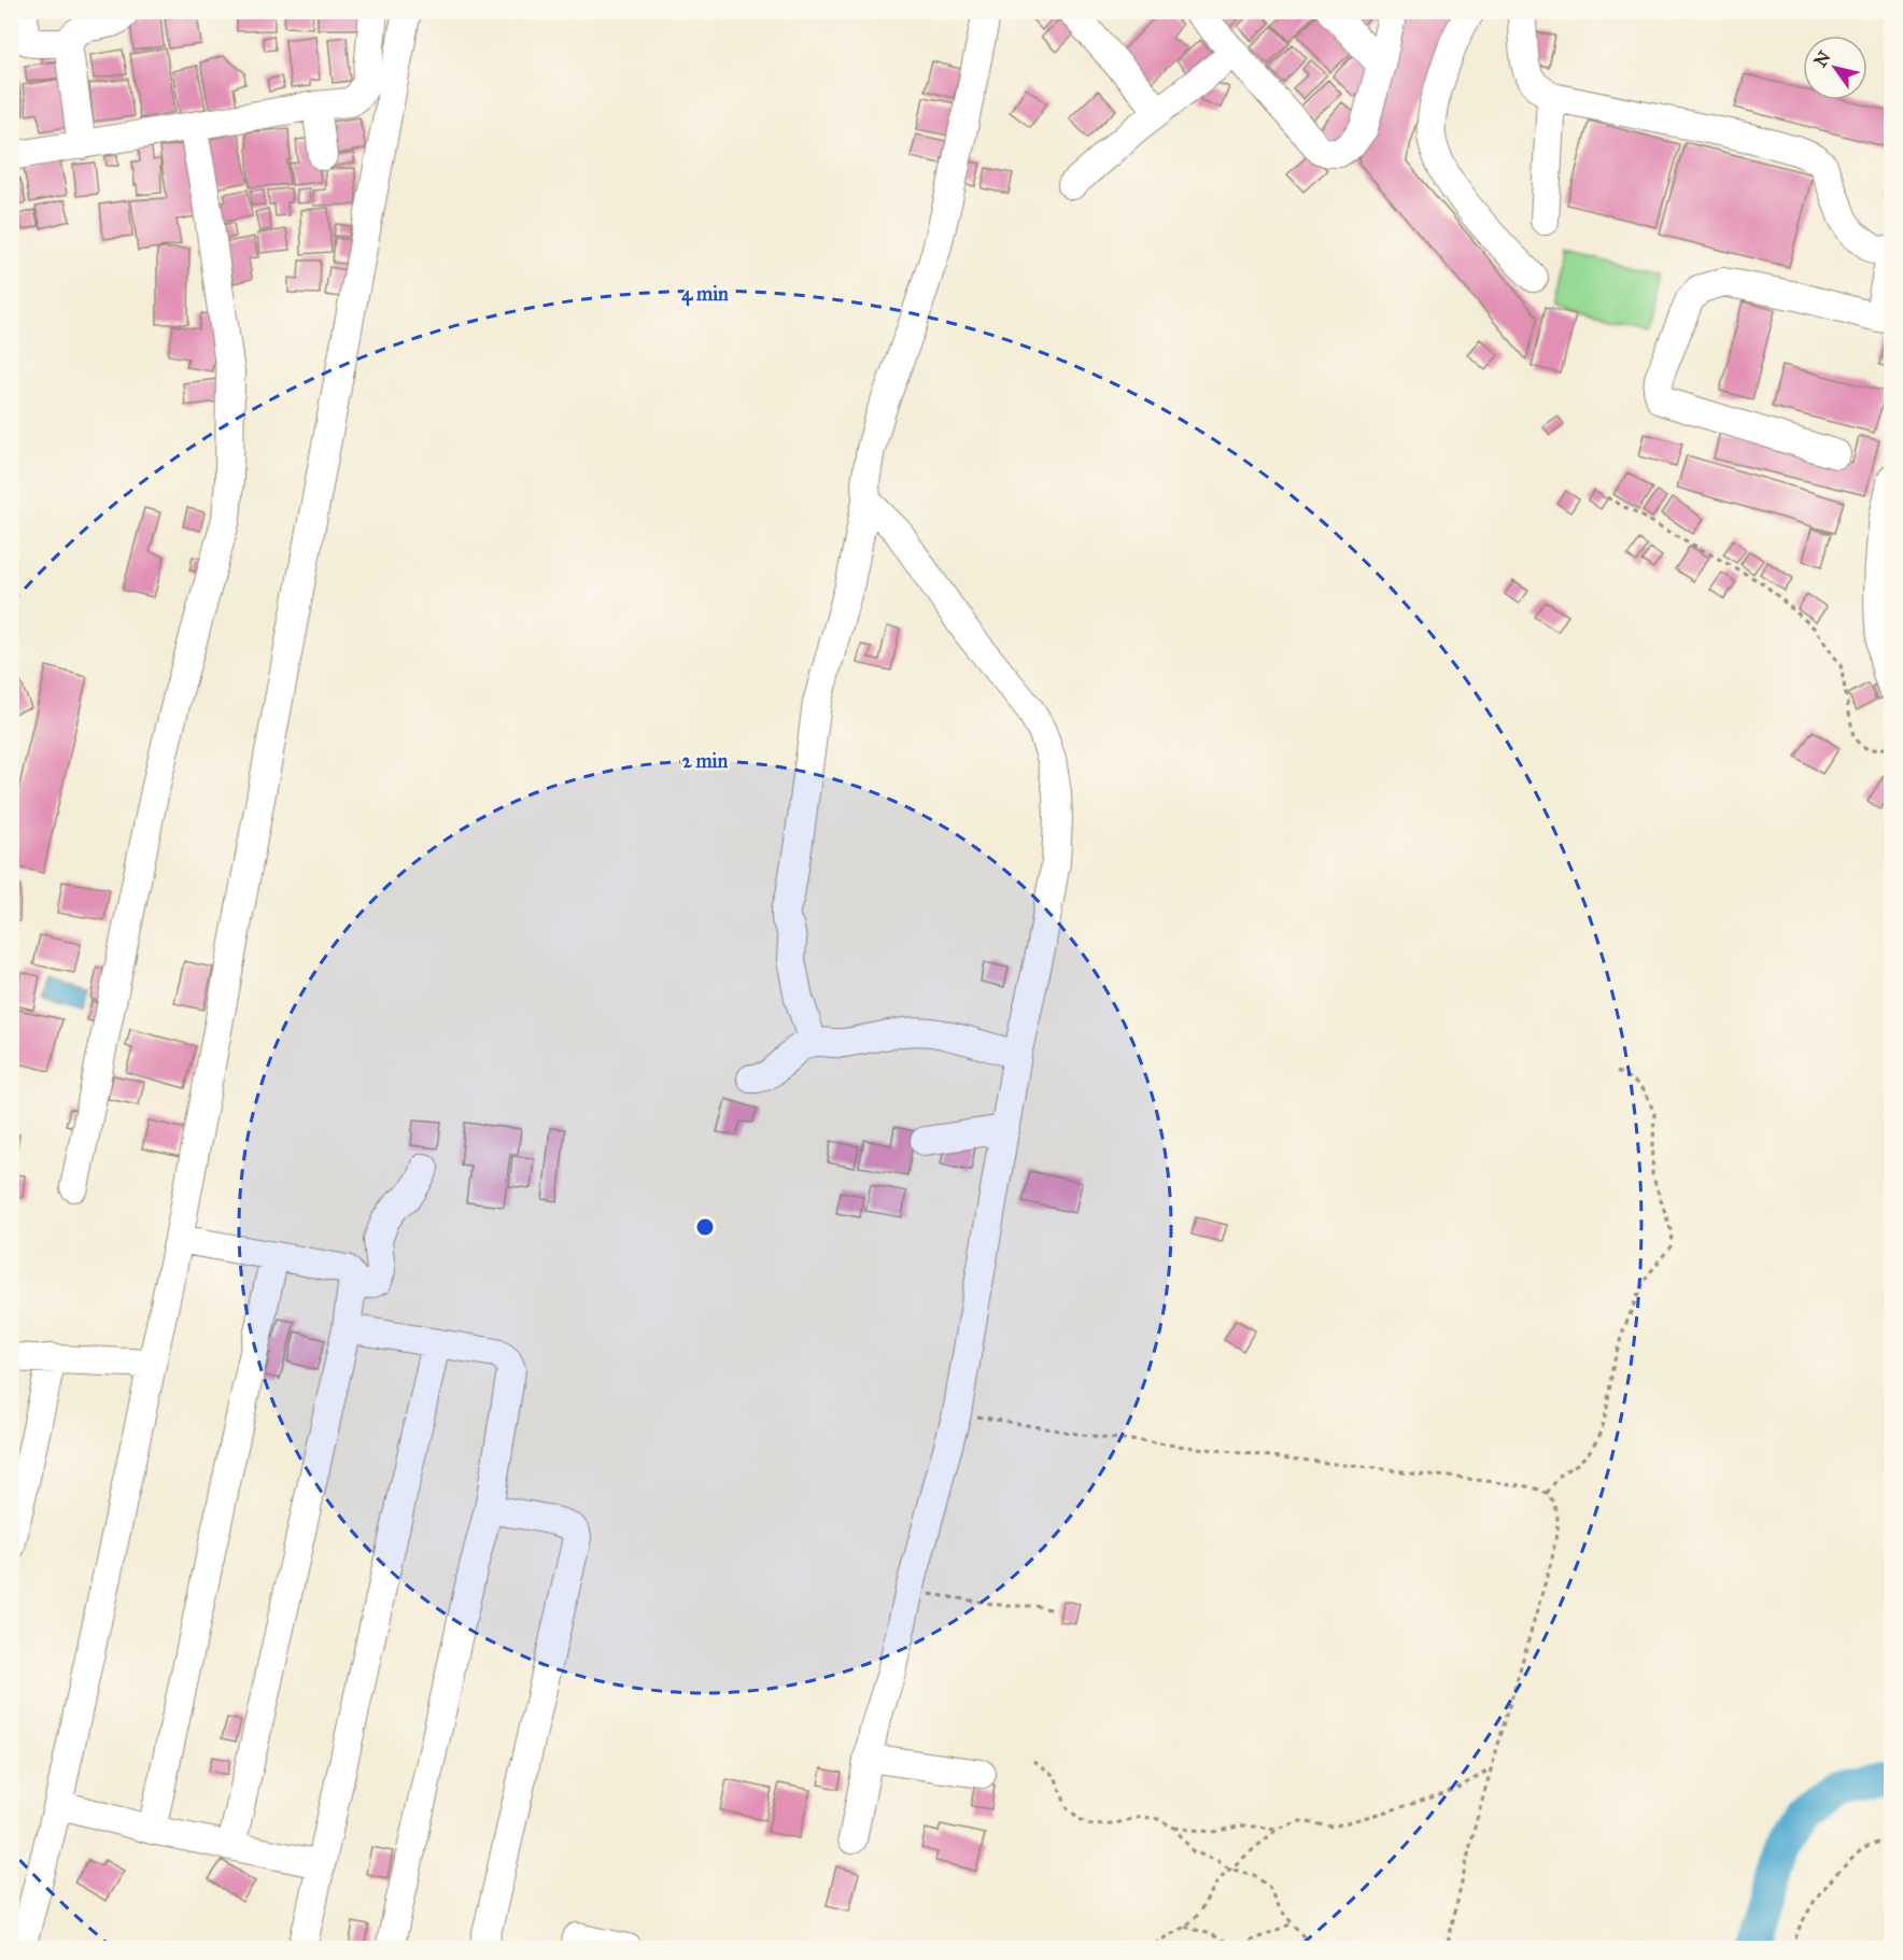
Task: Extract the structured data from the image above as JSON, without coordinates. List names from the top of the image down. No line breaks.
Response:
{"north":"top left","rings":["4 min","2 min"]}
